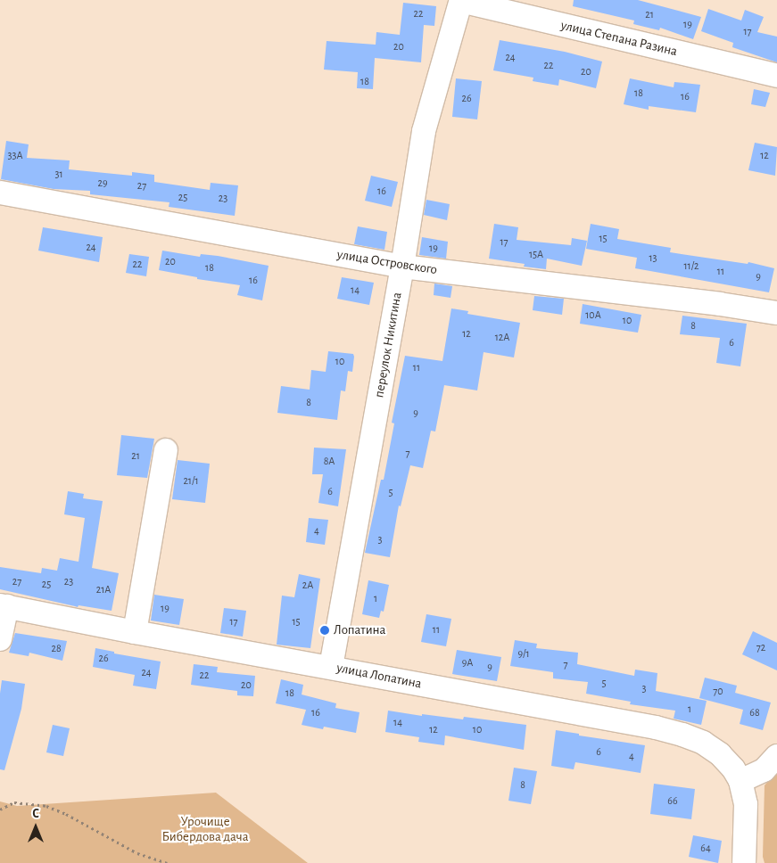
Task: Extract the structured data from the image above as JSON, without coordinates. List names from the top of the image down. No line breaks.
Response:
{"streets":{"street":["улица Степана Разина","улица Островского","переулок Никитина","улица Лопатина"]},"crossings":[["улица Степана Разина","переулок Никитина"],["улица Островского","переулок Никитина"],["переулок Никитина","улица Лопатина"]],"parks":["Урочище Бибердова дача"],"places":["Лопатина"],"house_numbers":["22","21","19","17","20","24","22","20","18","18","16","26","33А","12","31","29","27","16","25","23","15","17","24","19","15А","13","20","22","11/2","18","11","9","16","14","10А","10","8","12","12А","6","10","11","8","9","7","21","8А","21/1","6","5","4","3","27","23","25","2А","21А","1","19","17","15","11","72","28","9/1","26","9А","7","9","24","22","5","20","3","70","18","1","16","68","14","12","10","6","4","8","66","64"],"north":"top"}
